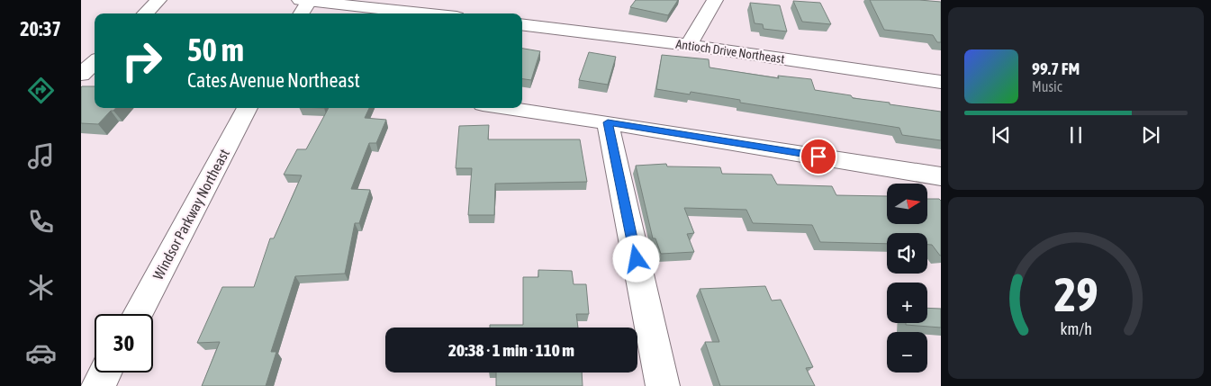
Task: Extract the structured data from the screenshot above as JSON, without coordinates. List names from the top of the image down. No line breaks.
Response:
{"streets":{"street":["Antioch Drive Northeast","Windsor Parkway Northeast"]},"north":"right","page":{"tabs":"20:37","turn":["50 m","Cates Avenue Northeast"],"song":["99.7 FM","Music"],"map_buttons":["+","−"],"limit":"30","trip":"20:38 · 1 min · 110 m","gauge":["29","km/h"]}}
